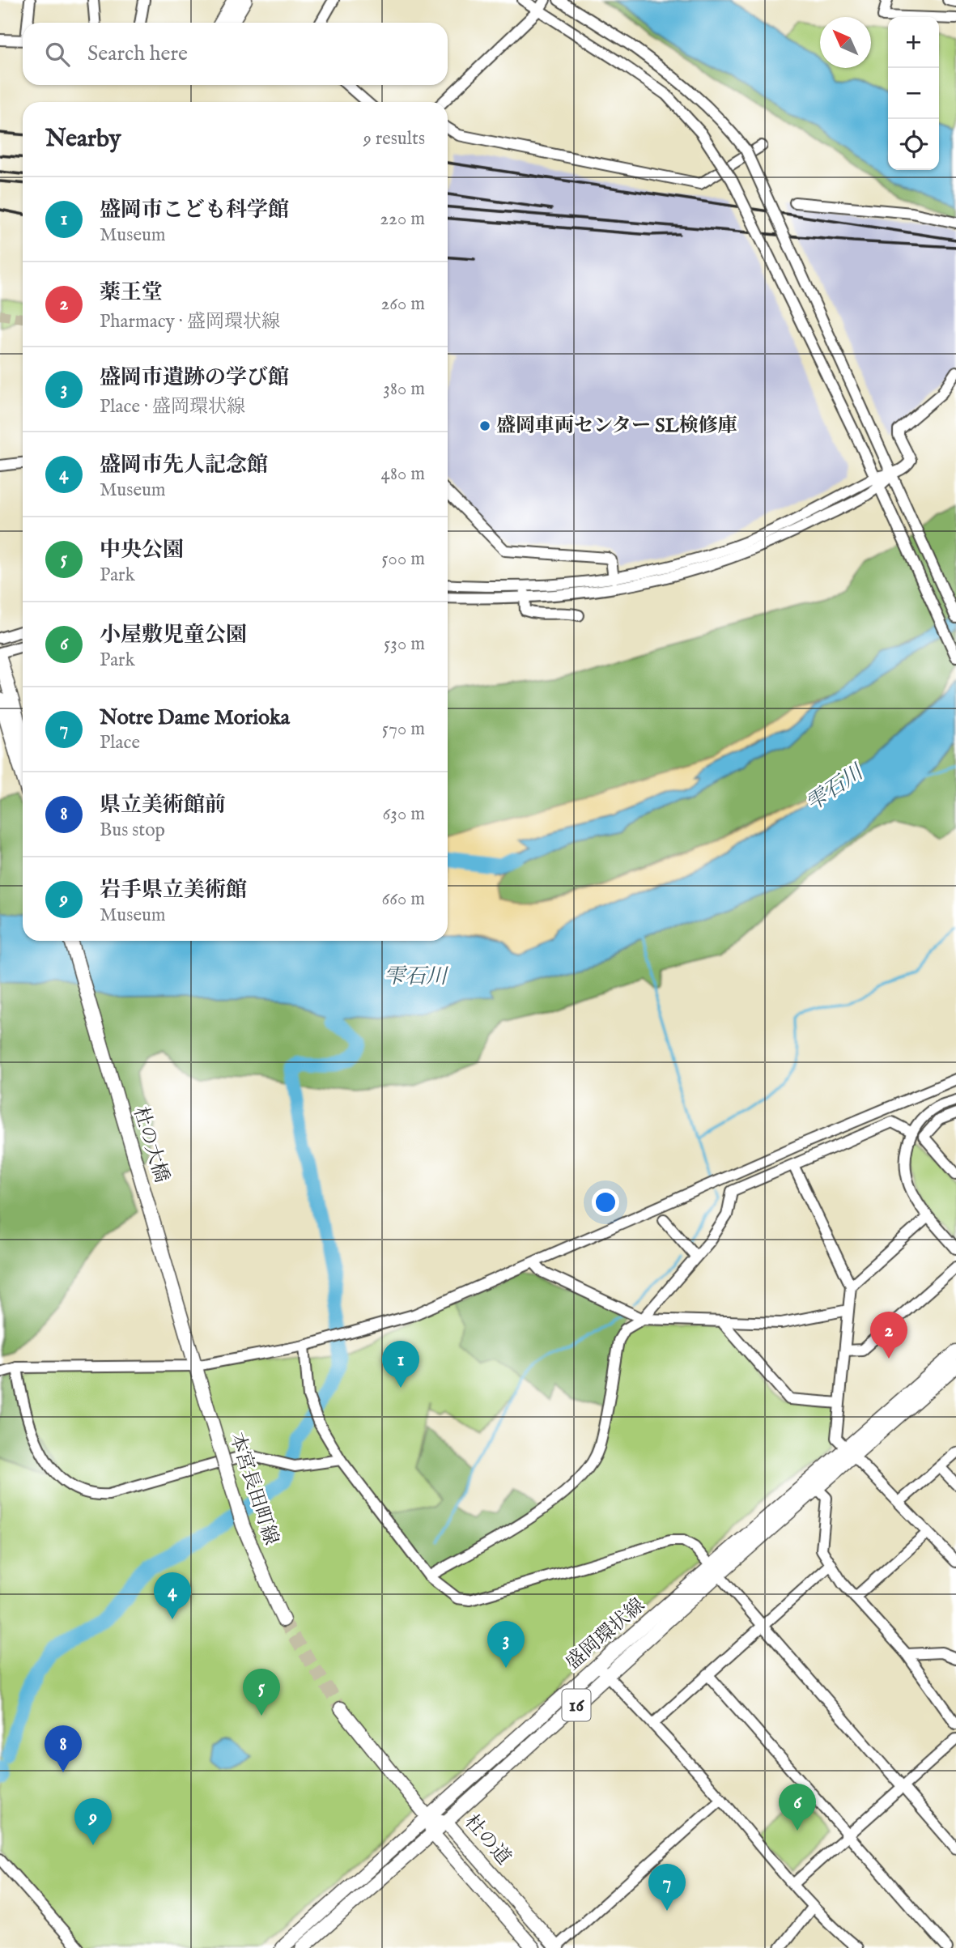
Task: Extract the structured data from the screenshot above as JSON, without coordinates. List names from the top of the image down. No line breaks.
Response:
{"streets":{"main road":["杜の大橋","本宮長田町線","盛岡環状線","16","杜の道"]},"crossings":[["杜の大橋","本宮長田町線"],["盛岡環状線","杜の道"]],"water":["雫石川"],"places":["盛岡車両センター SL検修庫"],"north":"top left","page":{"map_buttons":["+","−"],"search":"Search here","heading":["Nearby","9 results"],"list":[{"mark":"1","name":"盛岡市こども科学館","note":"Museum","value":"220 m"},{"mark":"2","name":"薬王堂","note":"Pharmacy · 盛岡環状線","value":"260 m"},{"mark":"3","name":"盛岡市遺跡の学び館","note":"Place · 盛岡環状線","value":"380 m"},{"mark":"4","name":"盛岡市先人記念館","note":"Museum","value":"480 m"},{"mark":"5","name":"中央公園","note":"Park","value":"500 m"},{"mark":"6","name":"小屋敷児童公園","note":"Park","value":"530 m"},{"mark":"7","name":"Notre Dame Morioka","note":"Place","value":"570 m"},{"mark":"8","name":"県立美術館前","note":"Bus stop","value":"630 m"},{"mark":"9","name":"岩手県立美術館","note":"Museum","value":"660 m"}],"pins":["2","1","4","3","5","8","6","9","7"]}}
